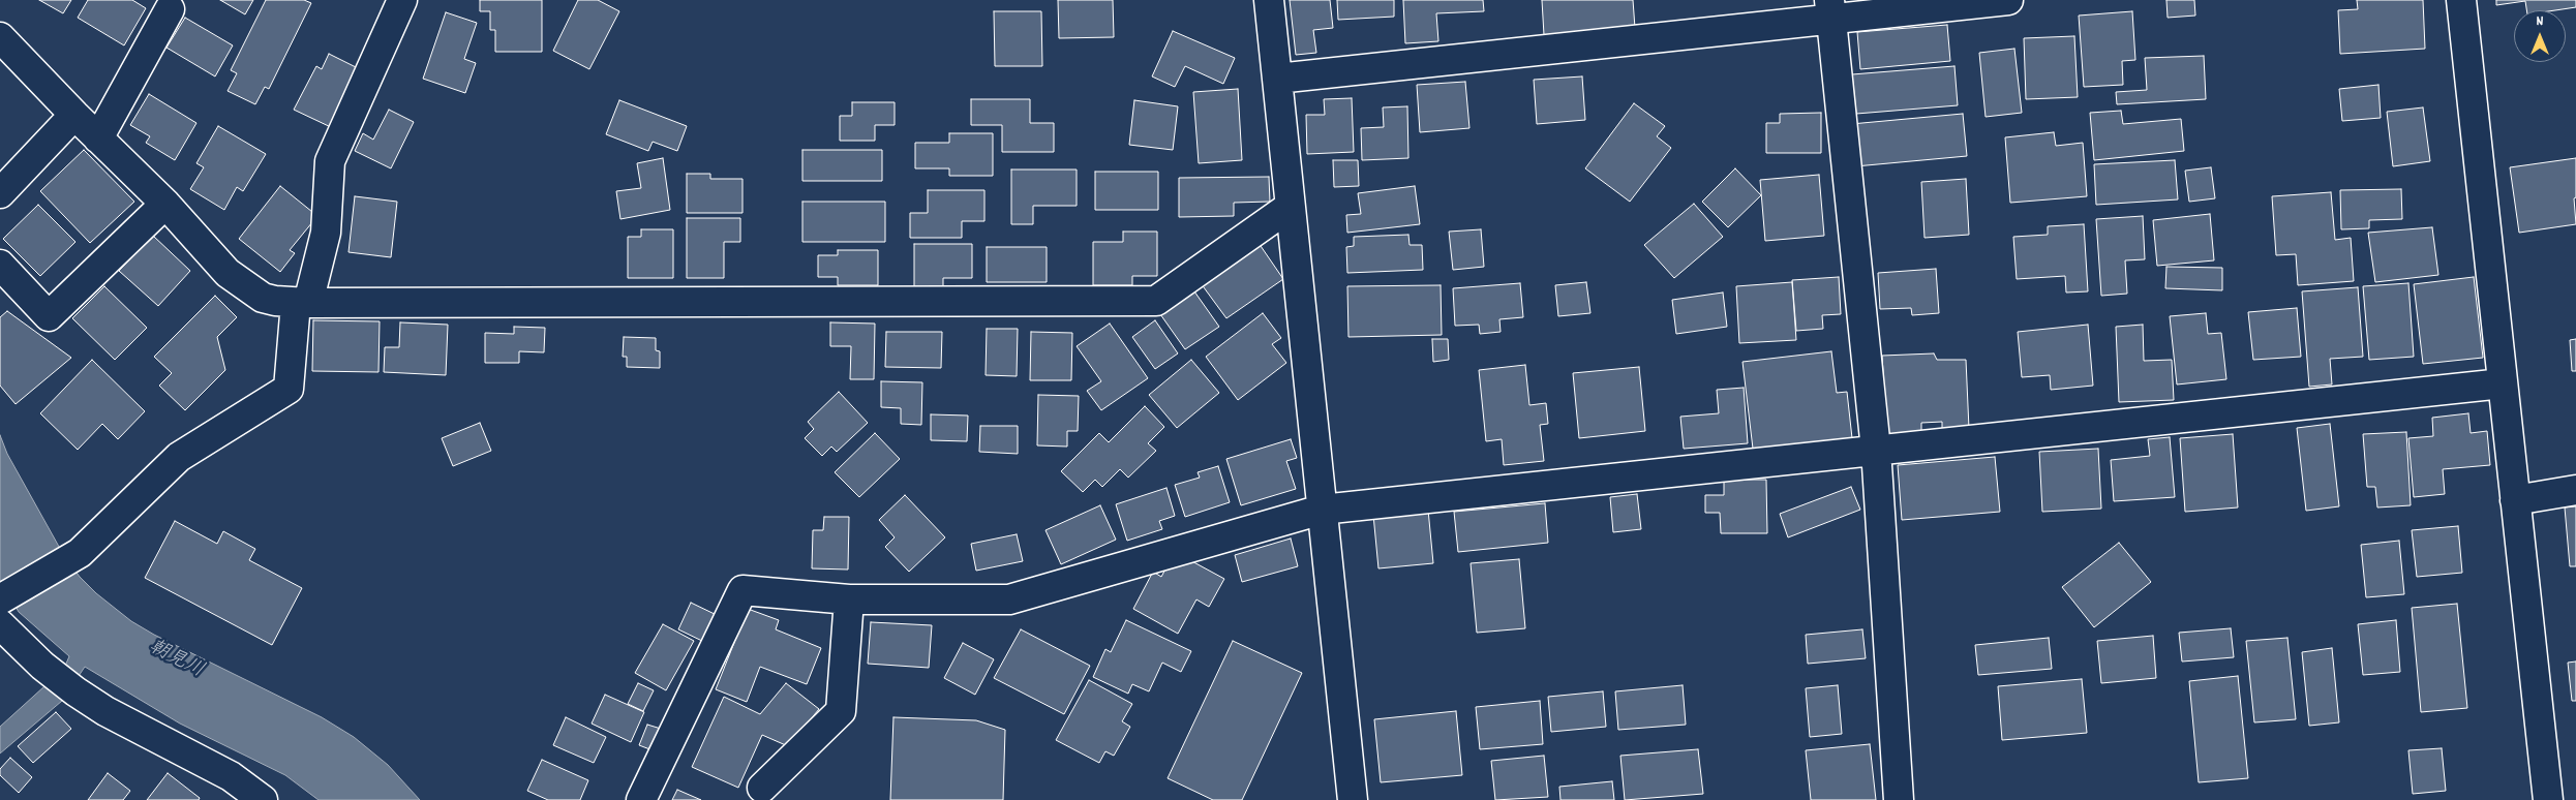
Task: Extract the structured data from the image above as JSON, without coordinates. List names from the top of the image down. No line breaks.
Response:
{"water":["朝見川"],"north":"top"}
